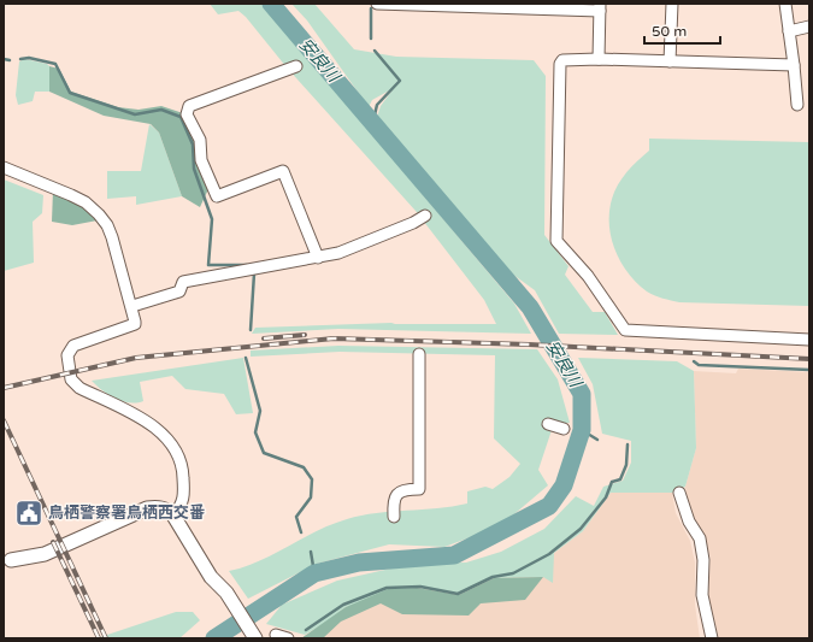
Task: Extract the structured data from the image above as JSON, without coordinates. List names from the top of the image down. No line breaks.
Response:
{"water":["安良川"],"places":{"public building":["鳥栖警察署鳥栖西交番"]},"scale_bar":"50 m"}
